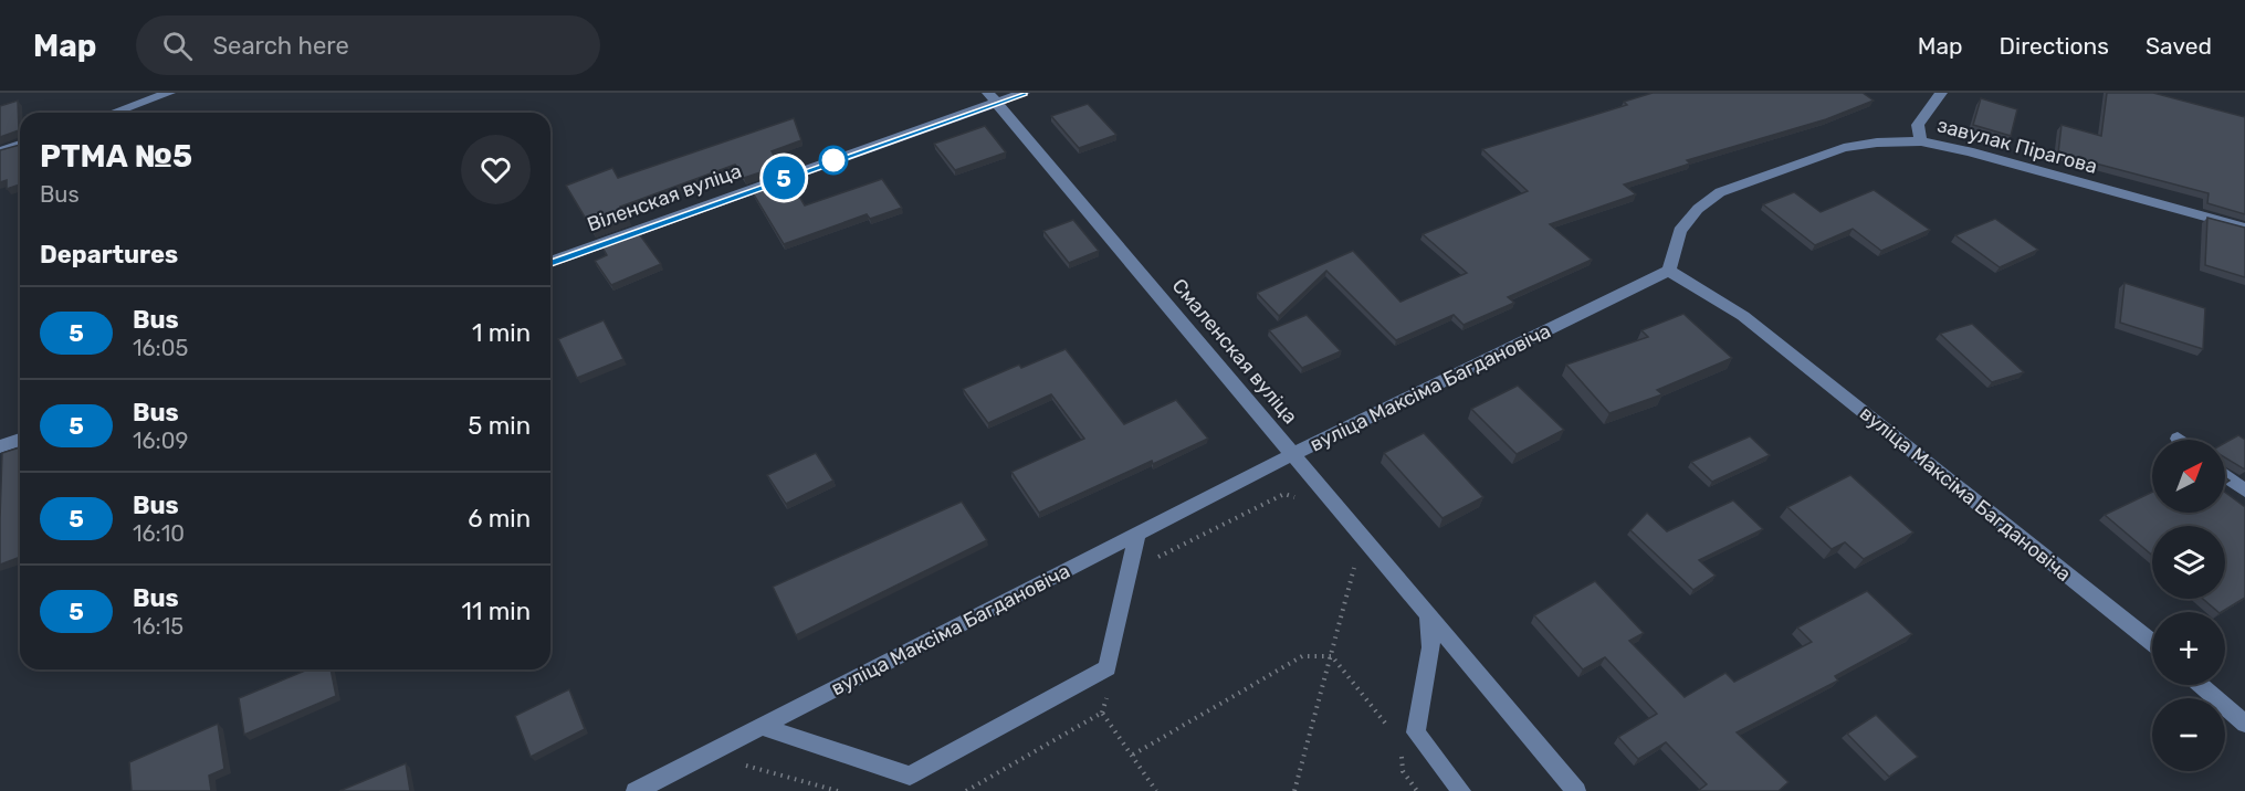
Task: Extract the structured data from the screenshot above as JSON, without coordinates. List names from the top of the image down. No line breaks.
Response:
{"streets":{"street":["завулак Пірагова","Віленская вуліца","Смаленская вуліца","вуліца Максіма Багдановіча"]},"crossings":[["завулак Пірагова","вуліца Максіма Багдановіча"],["Віленская вуліца","Смаленская вуліца"],["Смаленская вуліца","вуліца Максіма Багдановіча"]],"lines":["bus line 5"],"north":"top right","page":{"header":"Map","search":"Search here","nav":["Map","Directions","Saved"],"on_map":"5","heading":[["РТМА №5","Bus"],"Departures"],"list":[{"mark":"5","name":"Bus","note":"16:05","value":"1 min"},{"mark":"5","name":"Bus","note":"16:09","value":"5 min"},{"mark":"5","name":"Bus","note":"16:10","value":"6 min"},{"mark":"5","name":"Bus","note":"16:15","value":"11 min"}],"map_buttons":["+","−"]}}
